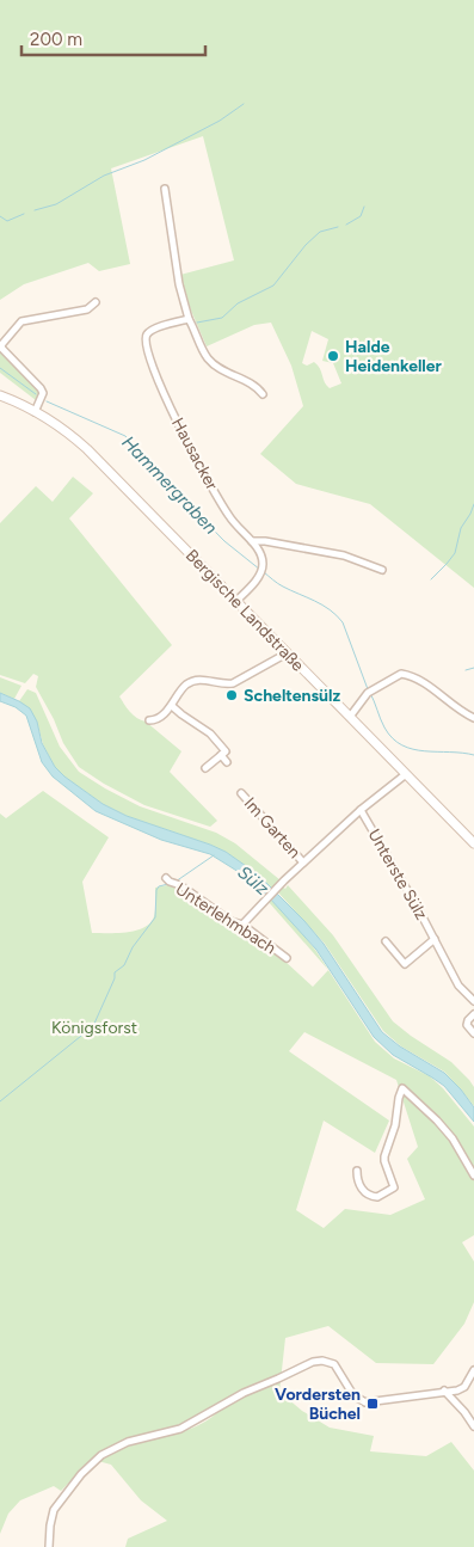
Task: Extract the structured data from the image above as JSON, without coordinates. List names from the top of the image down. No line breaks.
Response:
{"streets":{"main road":["Bergische Landstraße"],"street":["Hausacker","Im Garten","Unterste Sülz","Unterlehmbach"]},"crossings":[["Hausacker","Bergische Landstraße"]],"water":["Hammergraben","Sülz"],"parks":["Königsforst"],"places":{"other":["Halde Heidenkeller","Scheltensülz"],"transit":["Vordersten Büchel"]},"scale_bar":"200 m"}
